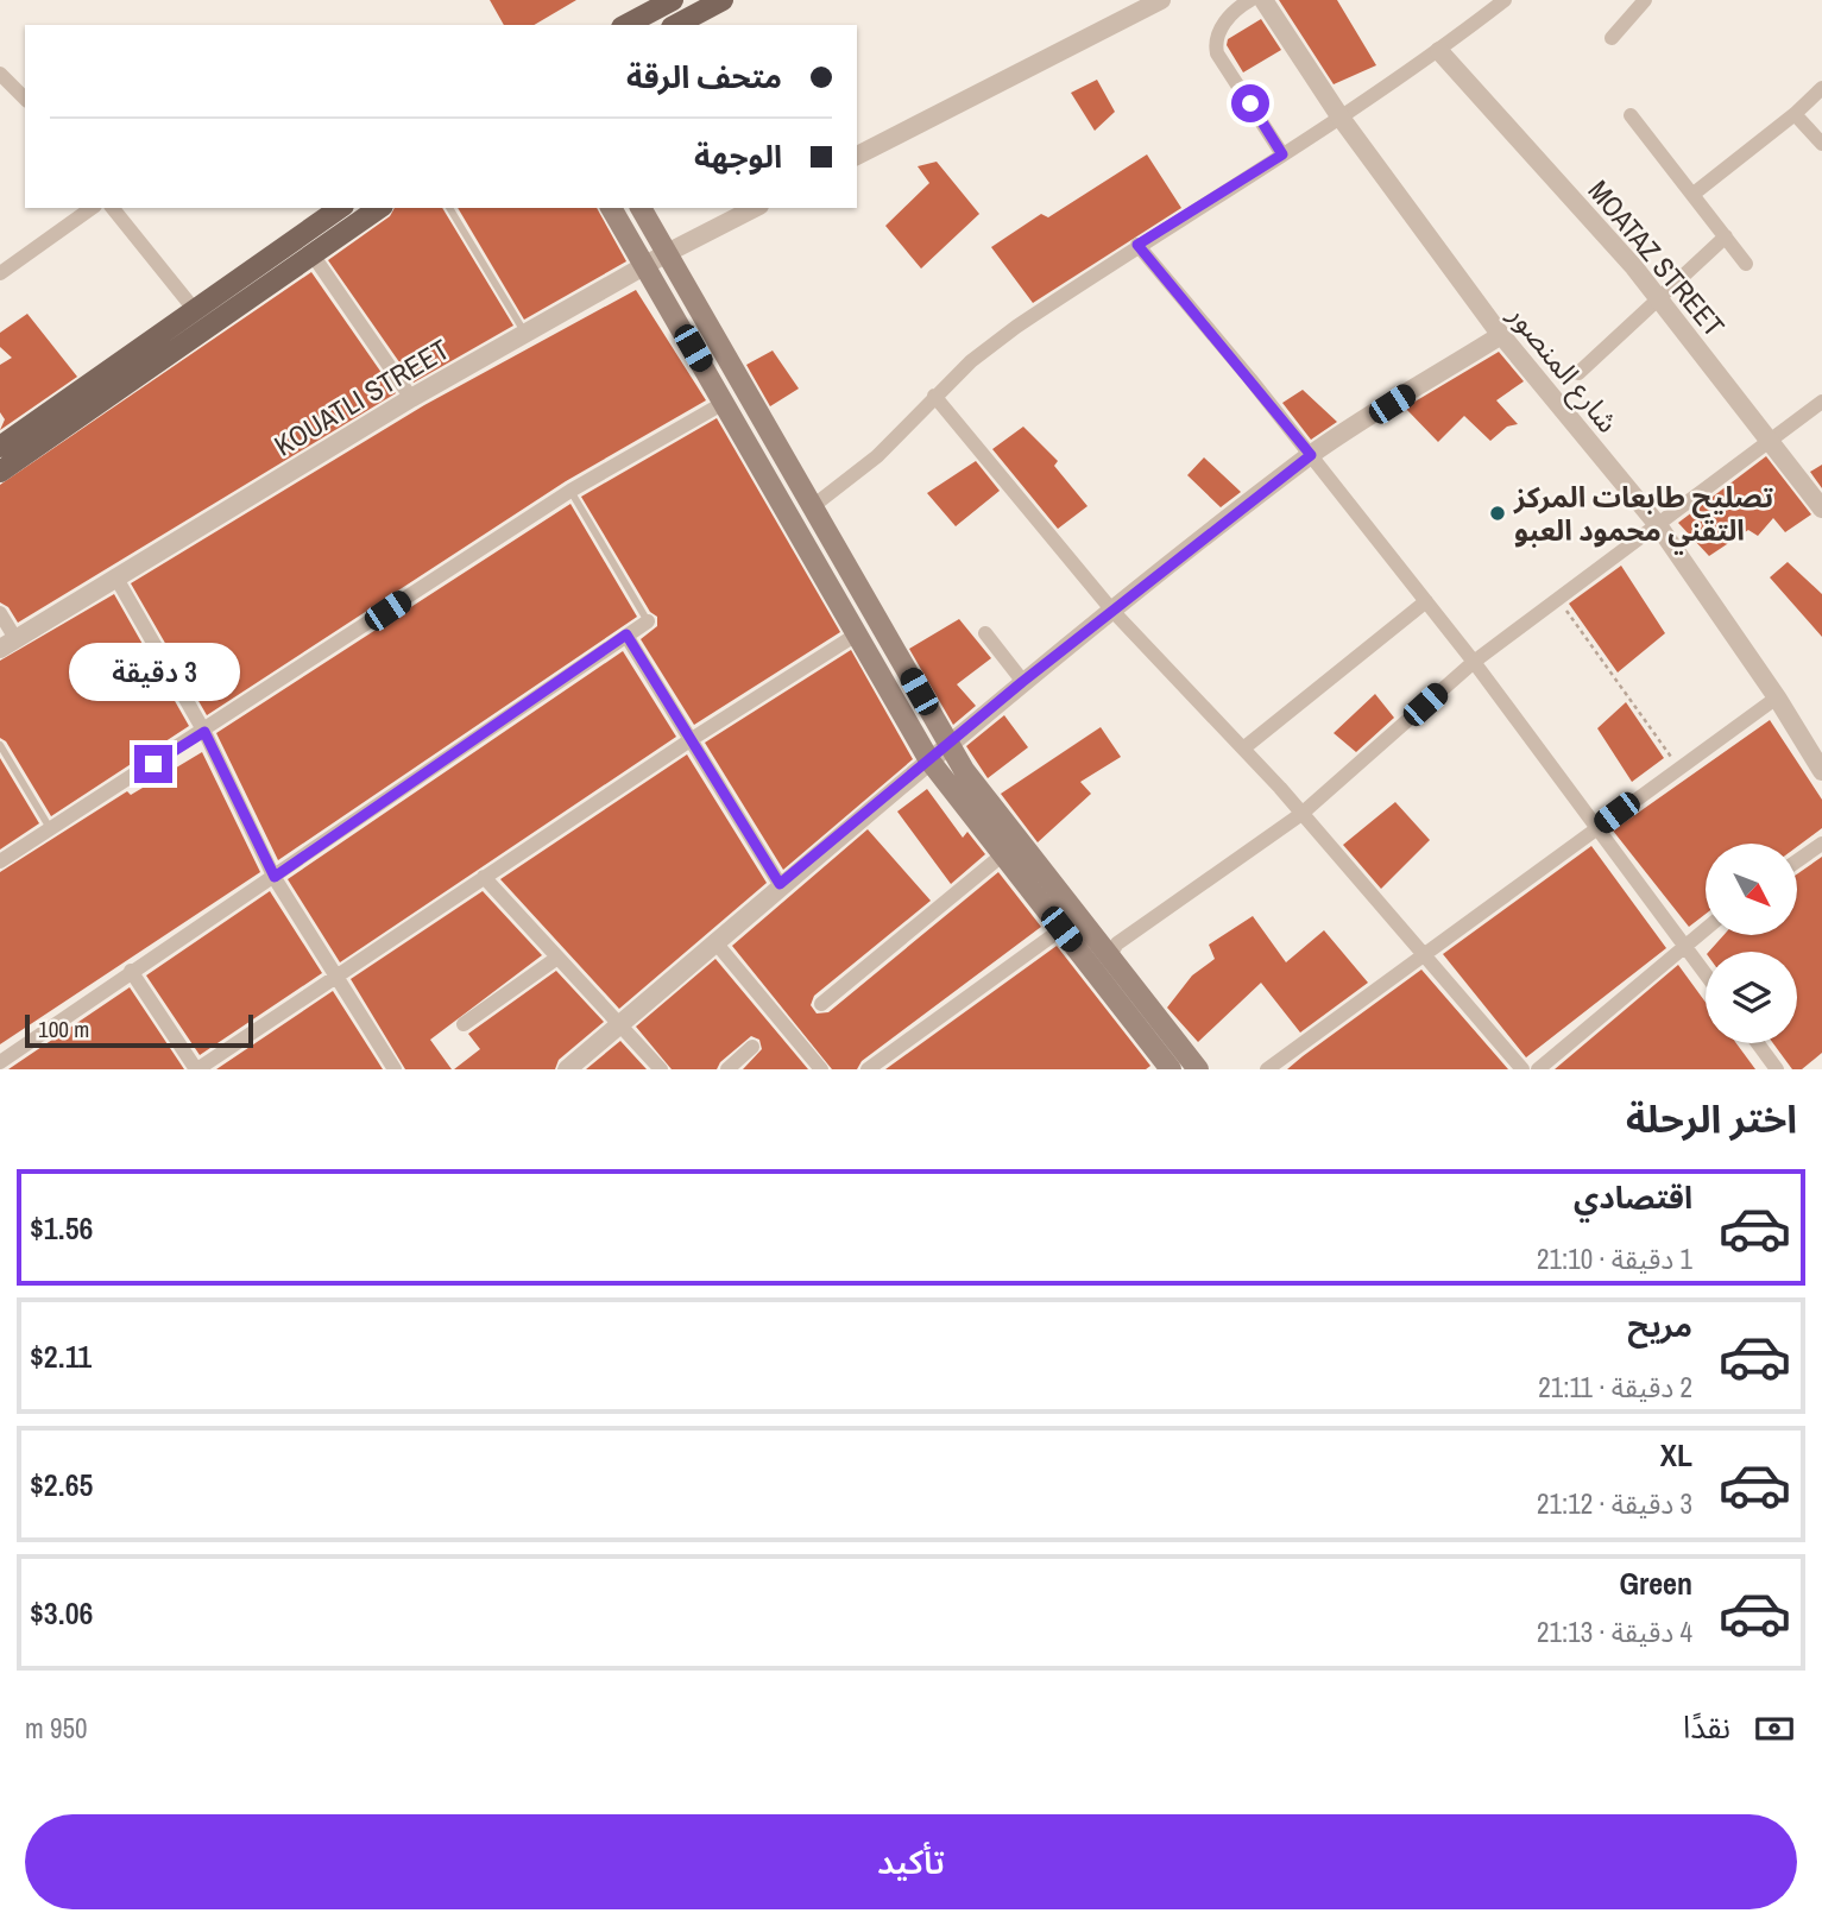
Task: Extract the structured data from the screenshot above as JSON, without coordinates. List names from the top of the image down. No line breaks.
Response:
{"streets":{"street":["MOATAZ STREET","شارع المنصور","KOUATLI STREET"]},"places":["تصليح طابعات المركز التقني محمود العبو"],"scale_bar":"100 m","north":"bottom right","page":{"banner":["متحف الرقة","الوجهة"],"bubble":"3 دقيقة","scale":"100 m","heading":"اختر الرحلة","list":[{"name":"اقتصادي","note":"1 دقيقة · 21:10","value":"$1.56"},{"name":"مريح","note":"2 دقيقة · 21:11","value":"$2.11"},{"name":"XL","note":"3 دقيقة · 21:12","value":"$2.65"},{"name":"Green","note":"4 دقيقة · 21:13","value":"$3.06"}],"pay":["نقدًا","950 m"],"buttons":"تأكيد"}}
